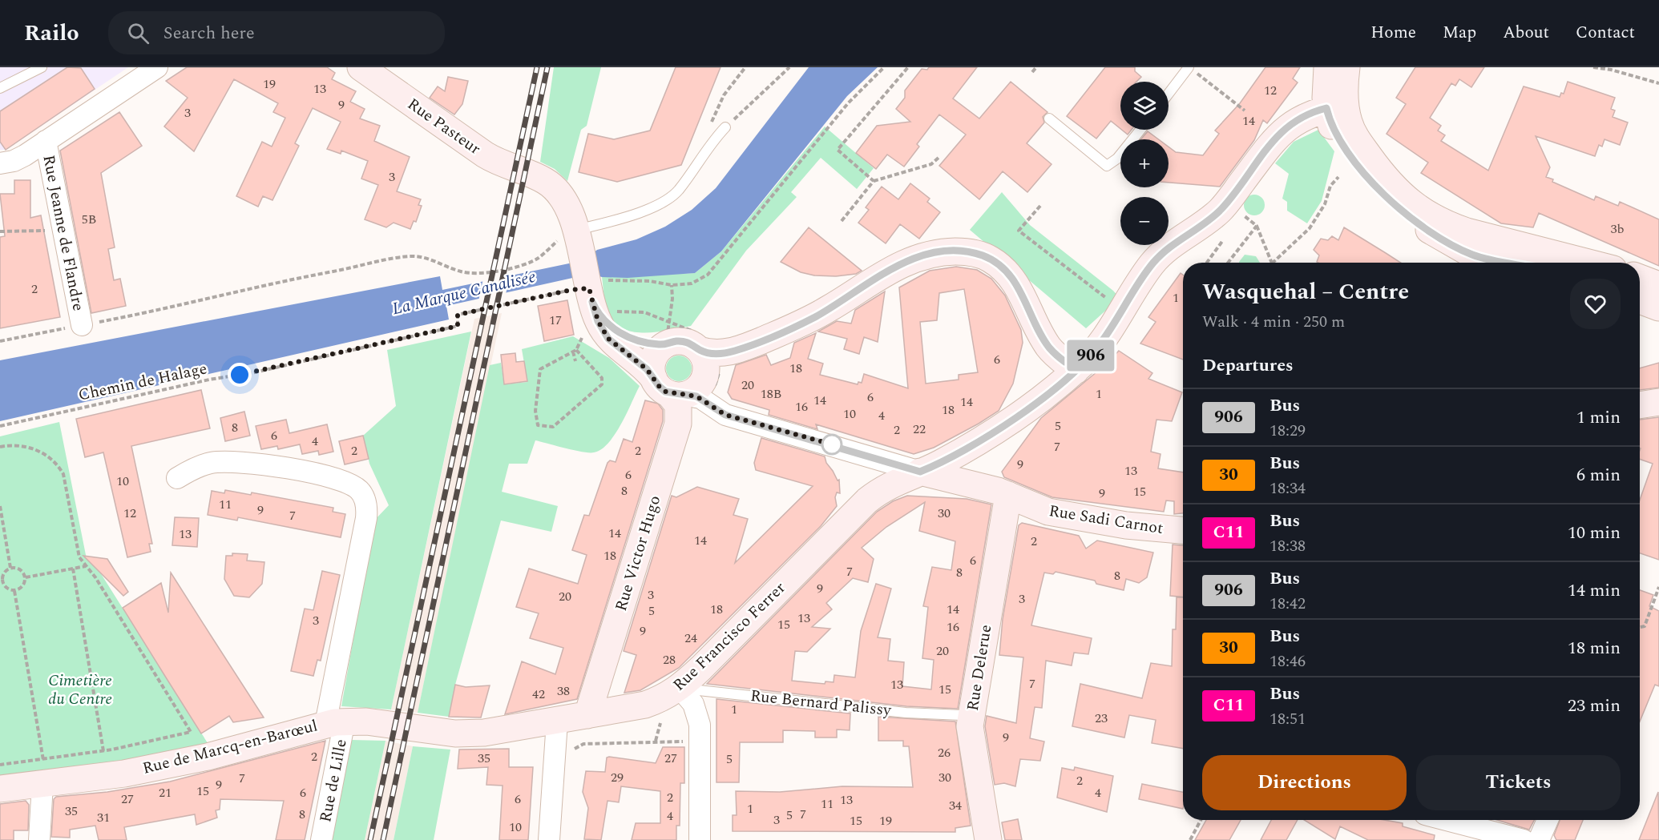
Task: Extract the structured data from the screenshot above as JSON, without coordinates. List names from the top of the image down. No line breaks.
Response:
{"streets":{"street":["Rue Pasteur","Rue Jeanne de Flandre","Rue Sadi Carnot","Rue Victor Hugo","Rue Francisco Ferrer","Rue Delerue","Rue de Marcq-en-Barœul","Rue de Lille"],"lane":["Rue Bernard Palissy"],"path":["Chemin de Halage"]},"crossings":[["Rue Pasteur","Chemin de Halage"],["Rue Pasteur","Rue Victor Hugo"],["Rue Sadi Carnot","Rue Francisco Ferrer"],["Rue Sadi Carnot","Rue Delerue"],["Rue Victor Hugo","Rue Francisco Ferrer"],["Rue Francisco Ferrer","Rue Bernard Palissy"],["Rue Francisco Ferrer","Rue de Marcq-en-Barœul"],["Rue Francisco Ferrer","Rue de Lille"],["Rue de Marcq-en-Barœul","Rue de Lille"]],"water":["La Marque Canalisée"],"parks":["Cimetière du Centre"],"lines":["bus line 906"],"house_numbers":["19","13","12","9","3","14","3","5B","3b","2","1","17","6","18","20","18B","1","6","14","14","16","18","10","4","5","8","22","2","6","4","7","2","2","9","13","6","10","8","15","9","11","9","12","30","7","14","13","14","2","18","6","7","8","8","9","3","20","3","18","14","5","13","3","15","16","9","24","20","28","7","13","15","38","42","1","23","9","26","2","35","27","5","29","30","7","2","9","15","21","6","4","2","27","6","13","11","34","1","35","8","7","5","4","31","3","15","19","10"],"page":{"header":"Railo","search":"Search here","nav":["Home","Map","About","Contact"],"on_map":"906","map_buttons":["+","−"],"heading":[["Wasquehal – Centre","Walk · 4 min · 250 m"],"Departures"],"list":[{"mark":"906","name":"Bus","note":"18:29","value":"1 min"},{"mark":"30","name":"Bus","note":"18:34","value":"6 min"},{"mark":"C11","name":"Bus","note":"18:38","value":"10 min"},{"mark":"906","name":"Bus","note":"18:42","value":"14 min"},{"mark":"30","name":"Bus","note":"18:46","value":"18 min"},{"mark":"C11","name":"Bus","note":"18:51","value":"23 min"}],"buttons":["Directions","Tickets"]}}
